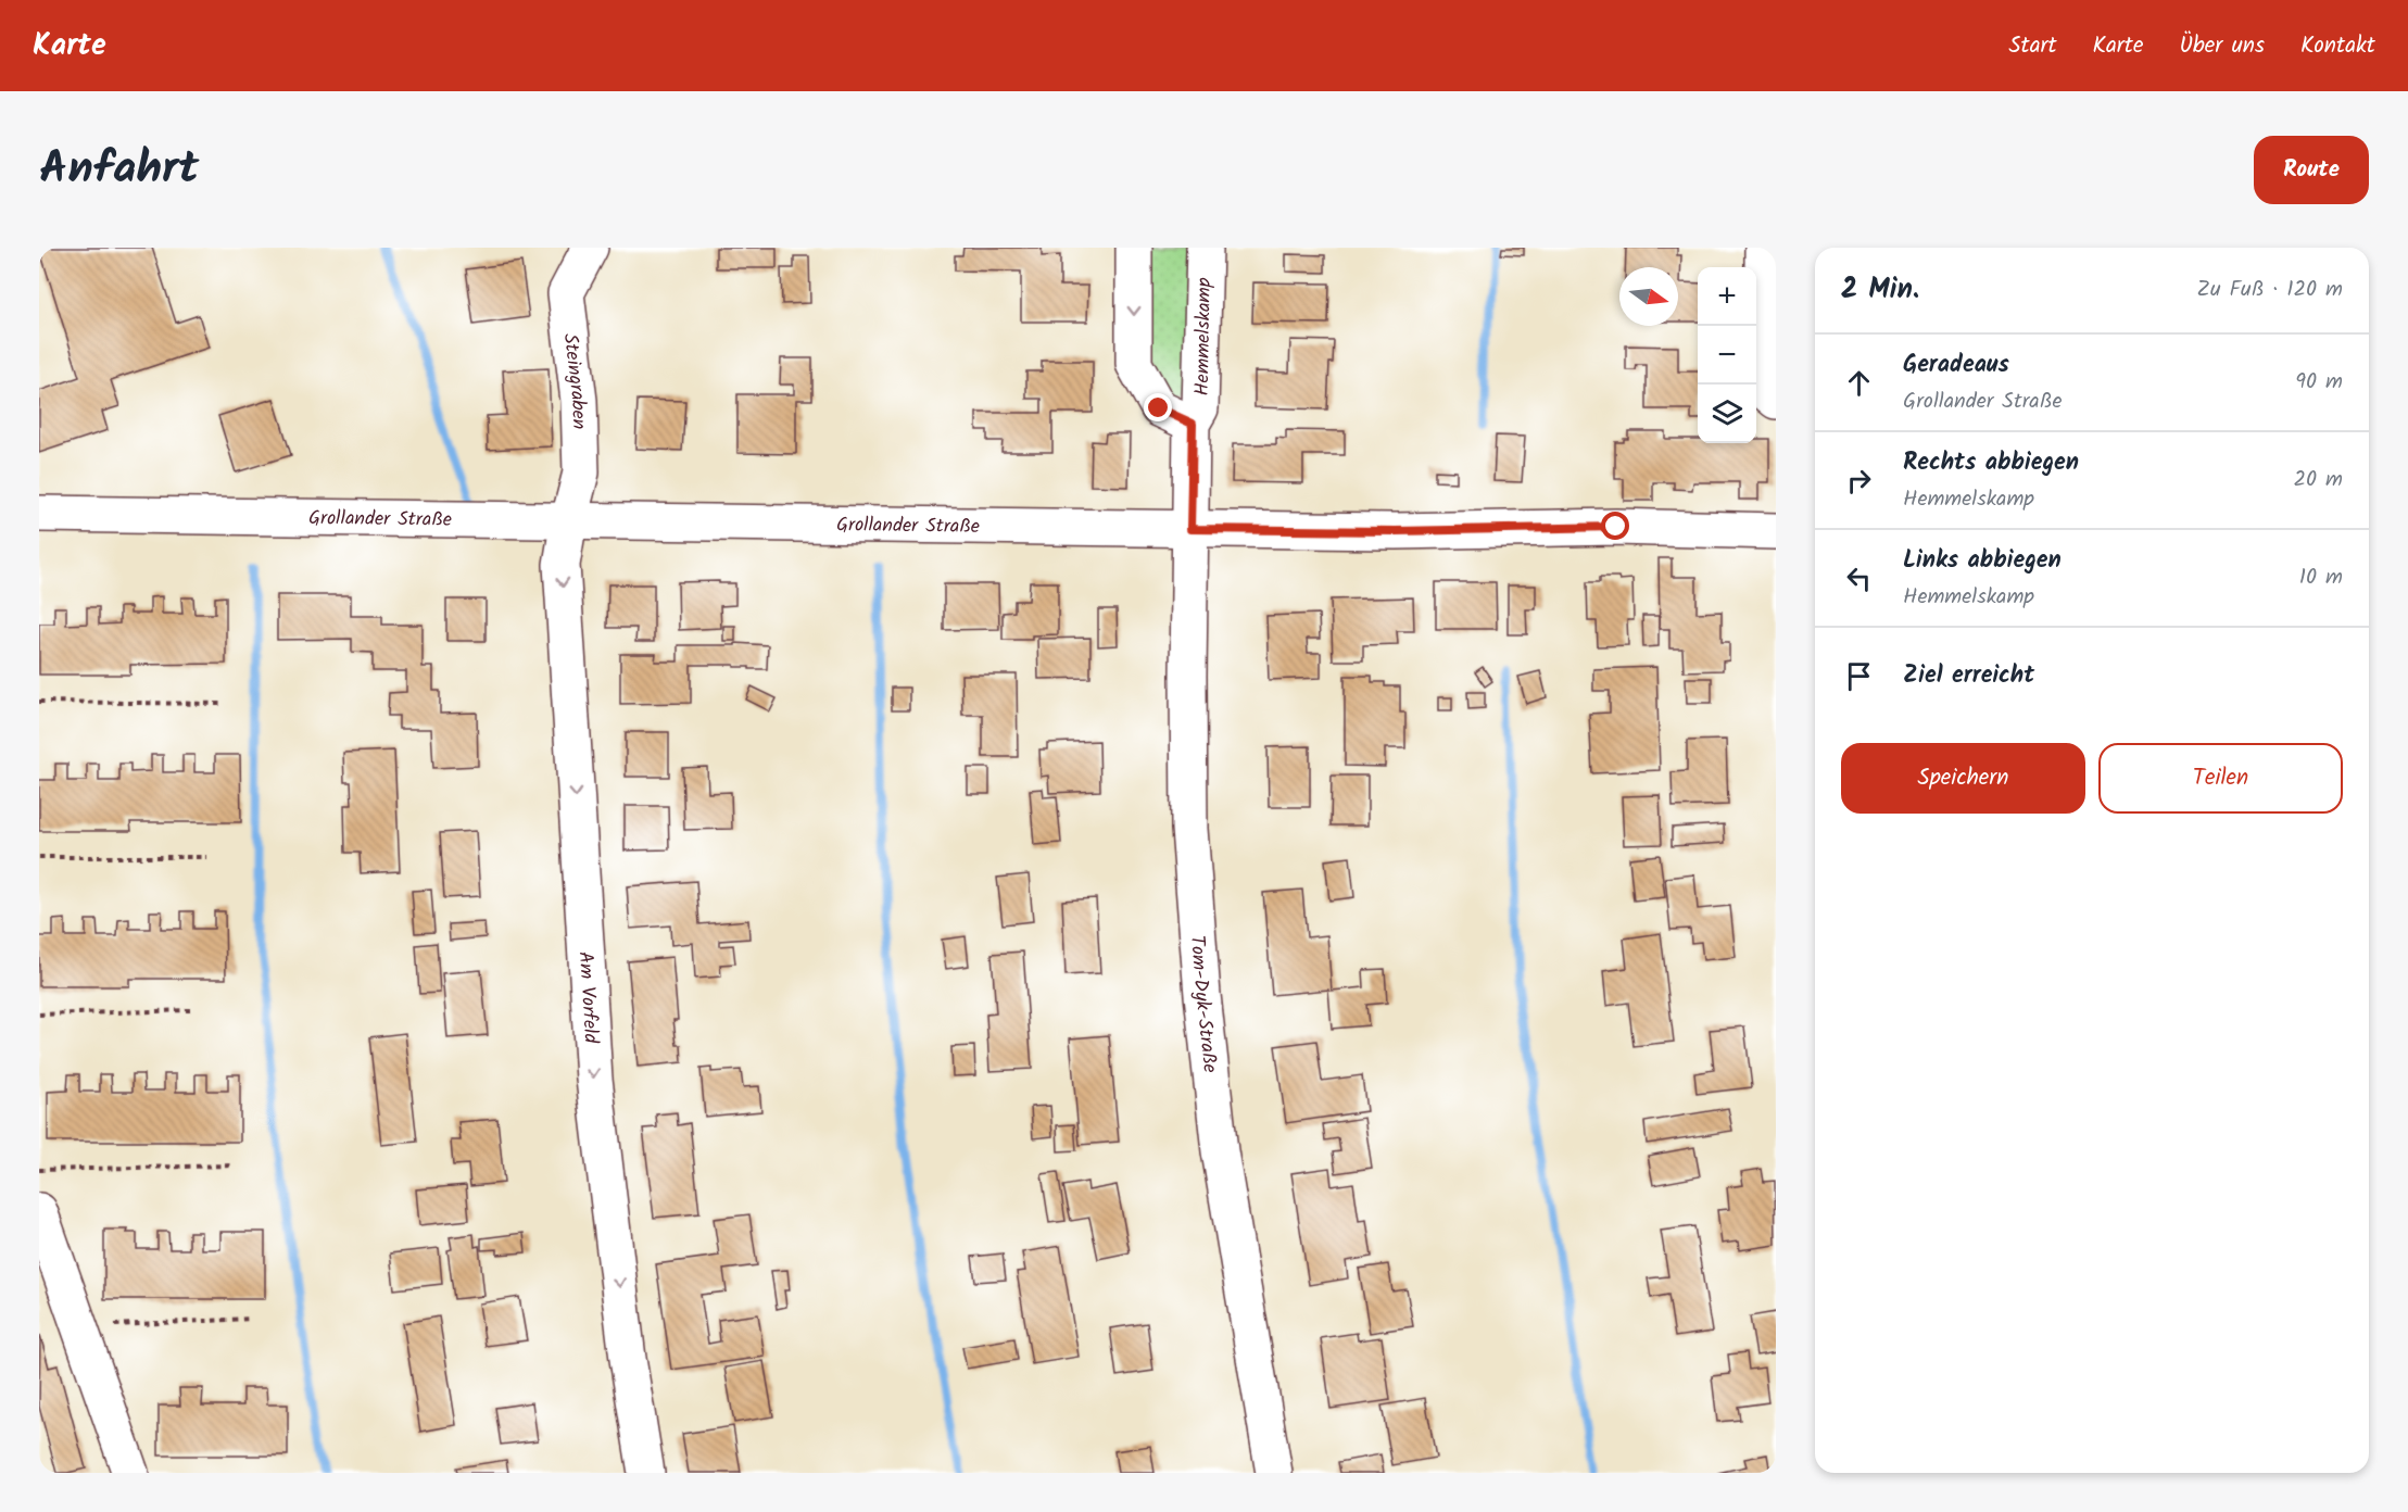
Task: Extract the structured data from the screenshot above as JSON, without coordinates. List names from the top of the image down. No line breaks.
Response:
{"streets":{"street":["Hemmelskamp","Steingraben","Grollander Straße","Am Vorfeld","Tom-Dyk-Straße"]},"crossings":[["Hemmelskamp","Grollander Straße"],["Hemmelskamp","Tom-Dyk-Straße"],["Steingraben","Grollander Straße"],["Steingraben","Am Vorfeld"],["Grollander Straße","Am Vorfeld"],["Grollander Straße","Tom-Dyk-Straße"]],"one_way":["Am Vorfeld"],"north":"right","page":{"header":"Karte","nav":["Start","Karte","Über uns","Kontakt"],"title":"Anfahrt","buttons":["Route",["Speichern","Teilen"]],"heading":["2 Min.","Zu Fuß · 120 m"],"map_buttons":["+","−"],"list":[["Geradeaus","Grollander Straße","90 m"],["Rechts abbiegen","Hemmelskamp","20 m"],["Links abbiegen","Hemmelskamp","10 m"],"Ziel erreicht"]}}
